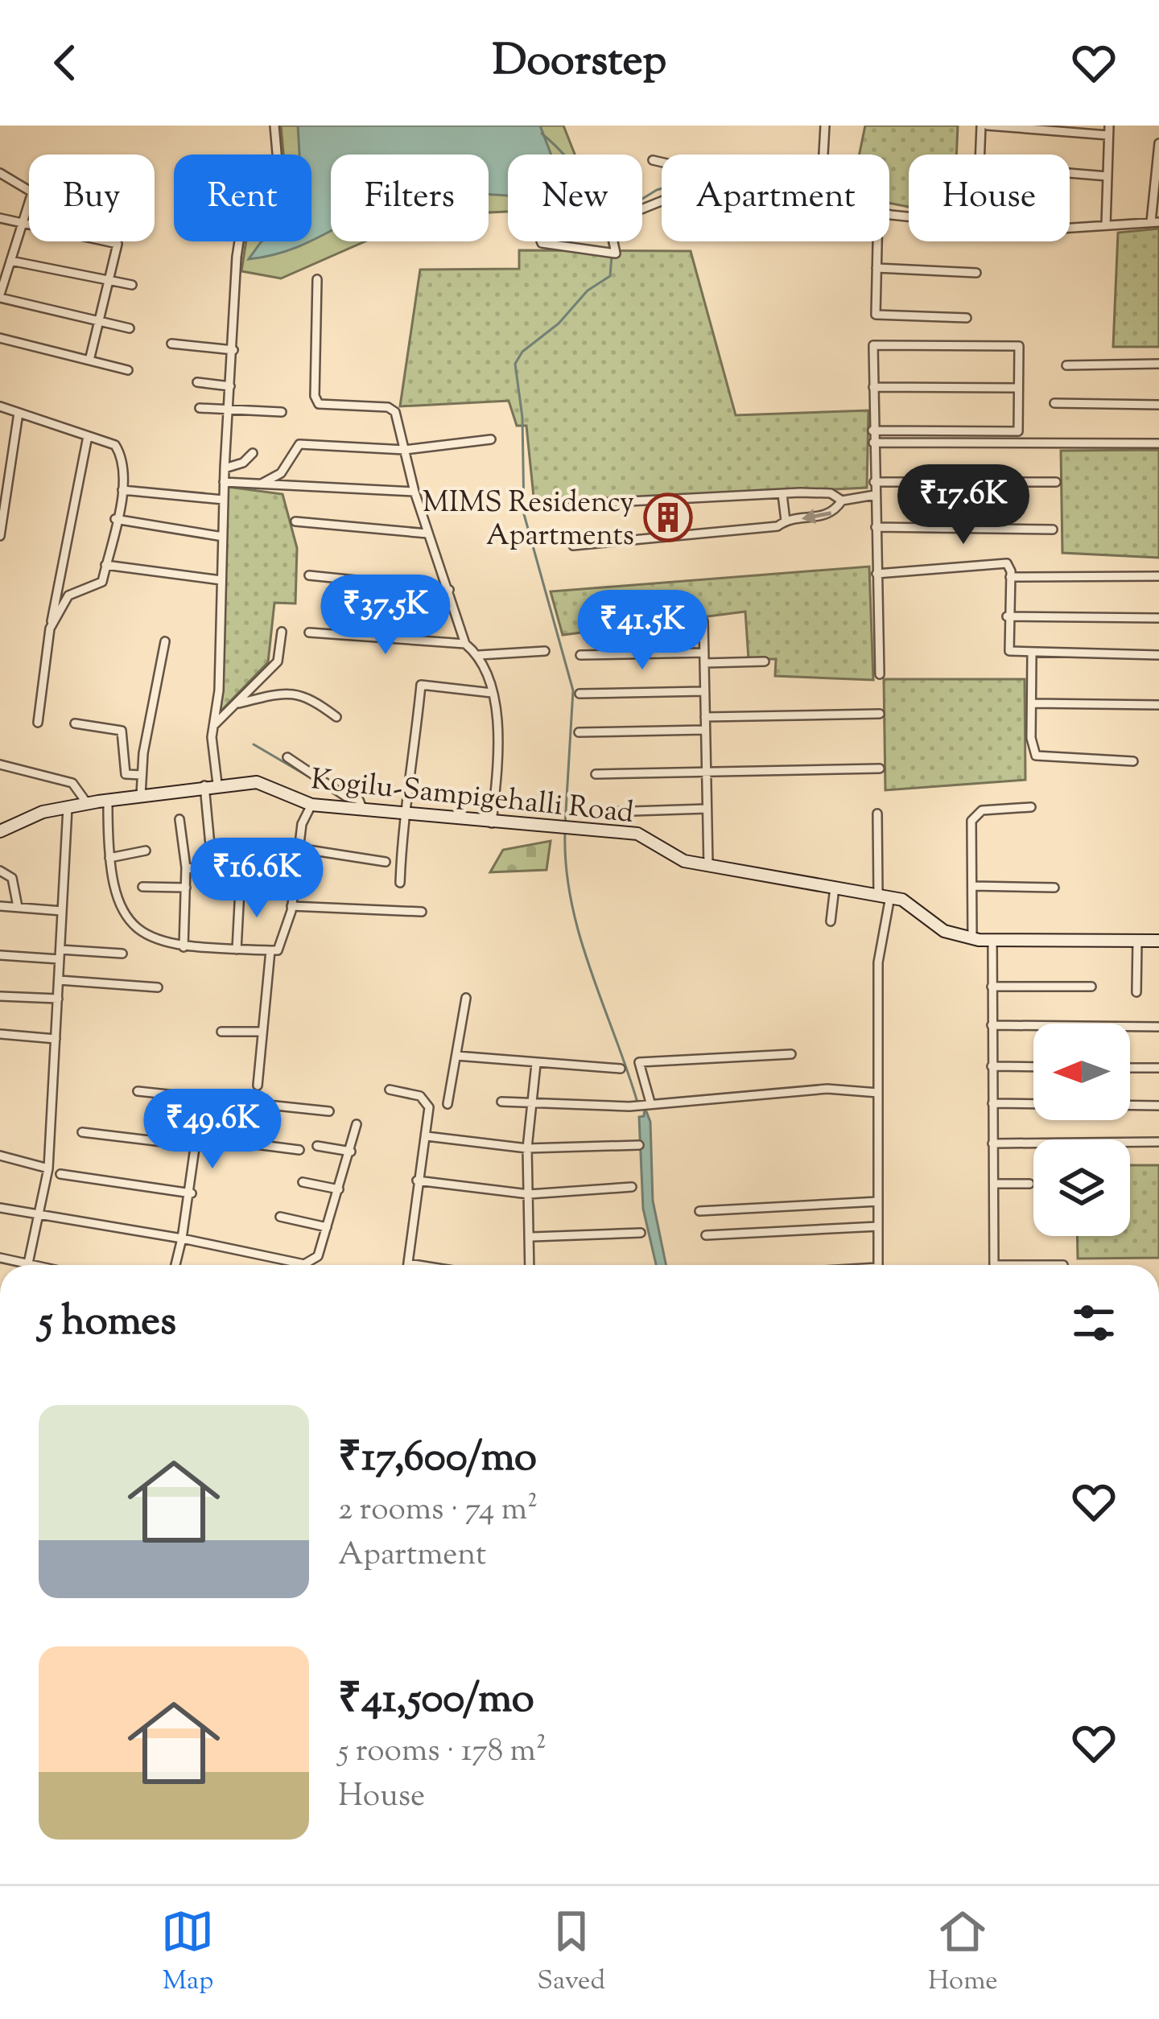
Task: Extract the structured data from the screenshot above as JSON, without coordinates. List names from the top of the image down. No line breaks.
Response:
{"streets":{"street":["Kogilu-Sampigehalli Road"]},"places":{"building":["MIMS Residency Apartments"]},"north":"left","page":{"header":"Doorstep","chip":["Buy","Rent","Filters","New","Apartment","House"],"price":["₹17.6K","₹37.5K","₹41.5K","₹16.6K","₹49.6K"],"heading":"5 homes","list":[{"name":"₹17,600/mo","note":"2 rooms · 74 m² · Apartment"},{"name":"₹41,500/mo","note":"5 rooms · 178 m² · House"}],"tabs":["Map","Saved","Home"]}}
